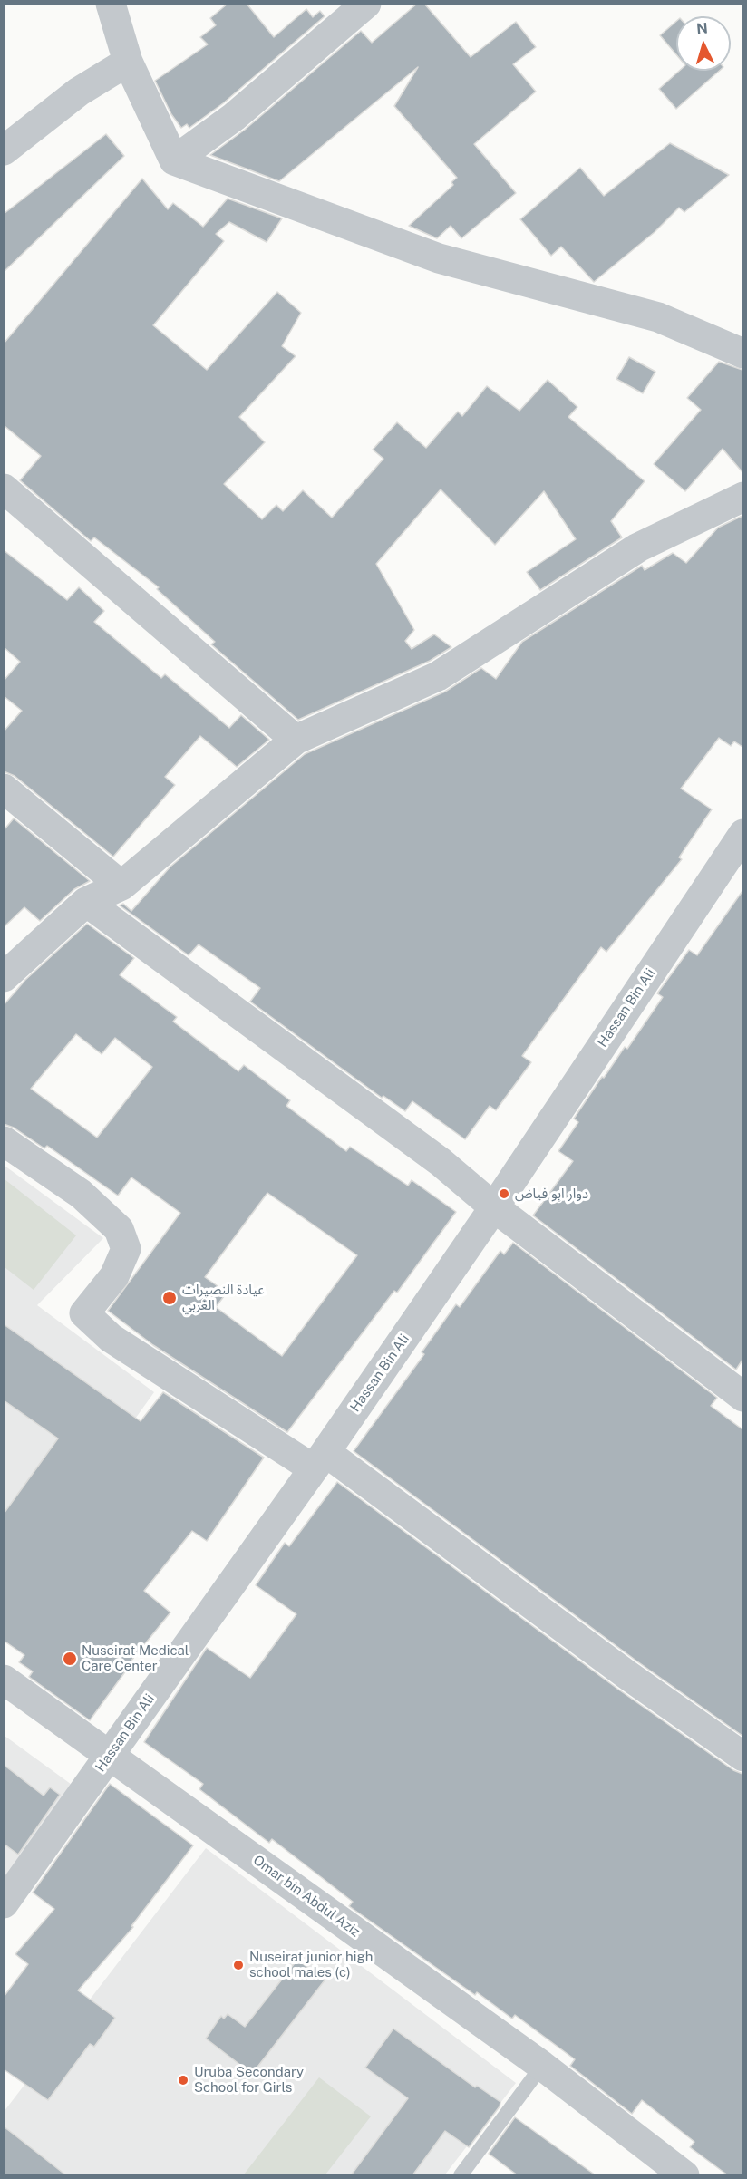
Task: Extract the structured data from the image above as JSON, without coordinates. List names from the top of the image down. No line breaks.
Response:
{"streets":{"street":["Hassan Bin Ali","Omar bin Abdul Aziz"]},"crossings":[["Hassan Bin Ali","Omar bin Abdul Aziz"]],"places":["دوار ابو فياض","عيادة النصيرات الغربي","Nuseirat Medical Care Center","Nuseirat junior high school males (c)","Uruba Secondary School for Girls"],"north":"top"}
